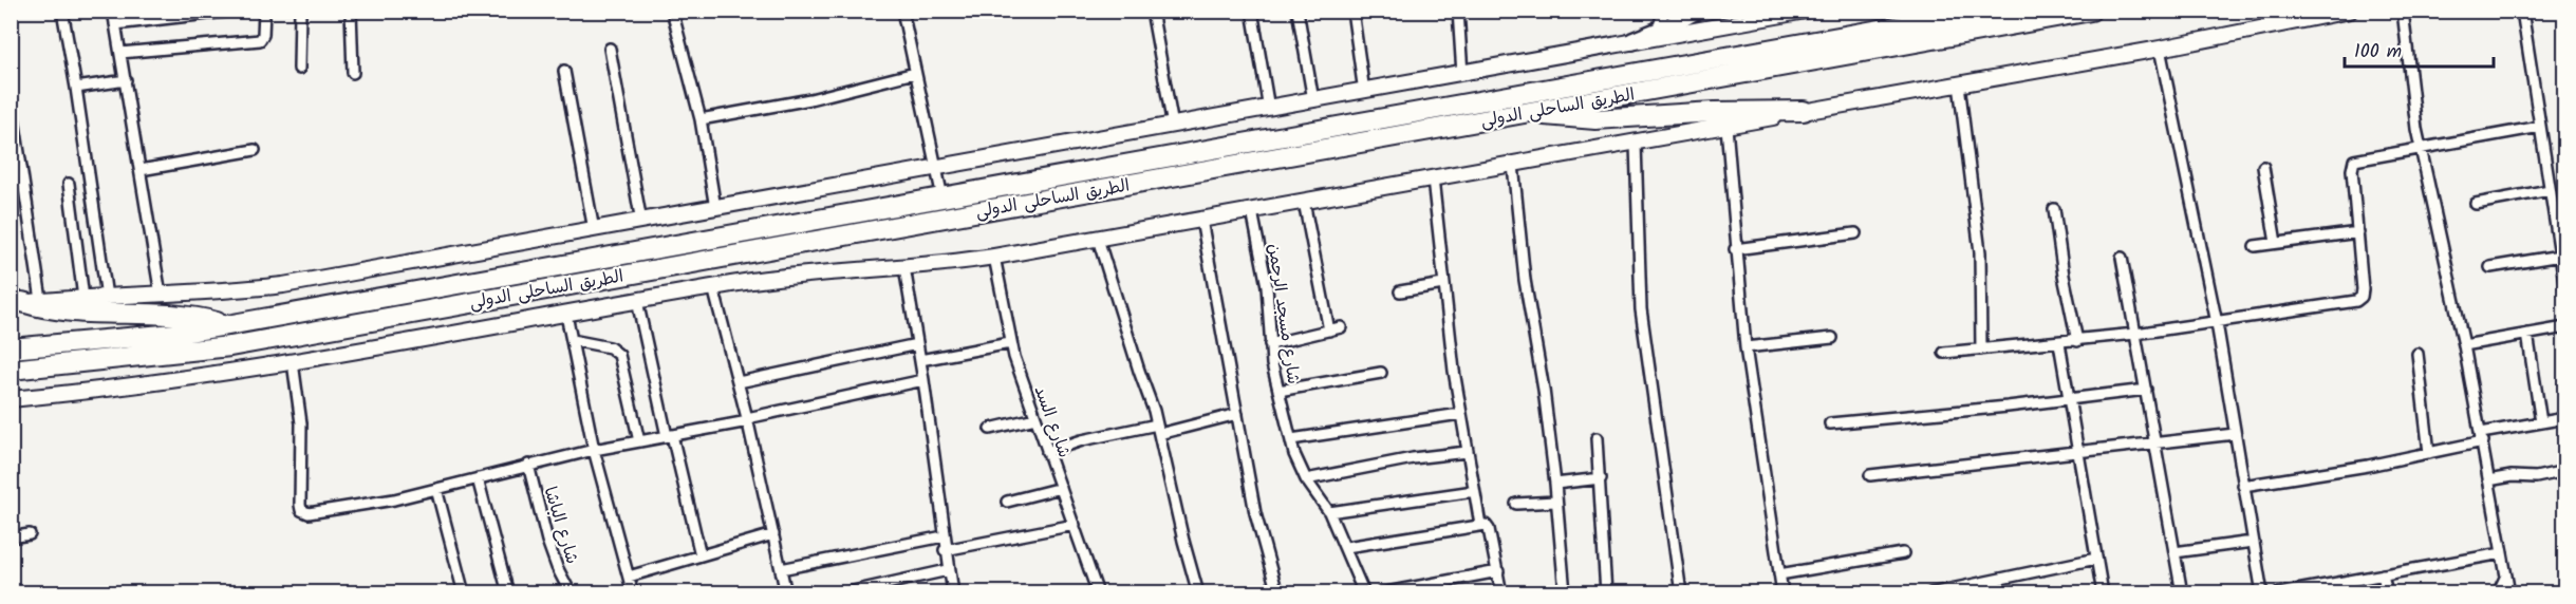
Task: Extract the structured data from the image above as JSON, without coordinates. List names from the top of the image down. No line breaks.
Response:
{"streets":{"highway":["الطريق الساحلى الدولى"],"street":["شارع مسجد الرحمن","شارع السد","شارع الباشا"]},"scale_bar":"100 m"}
